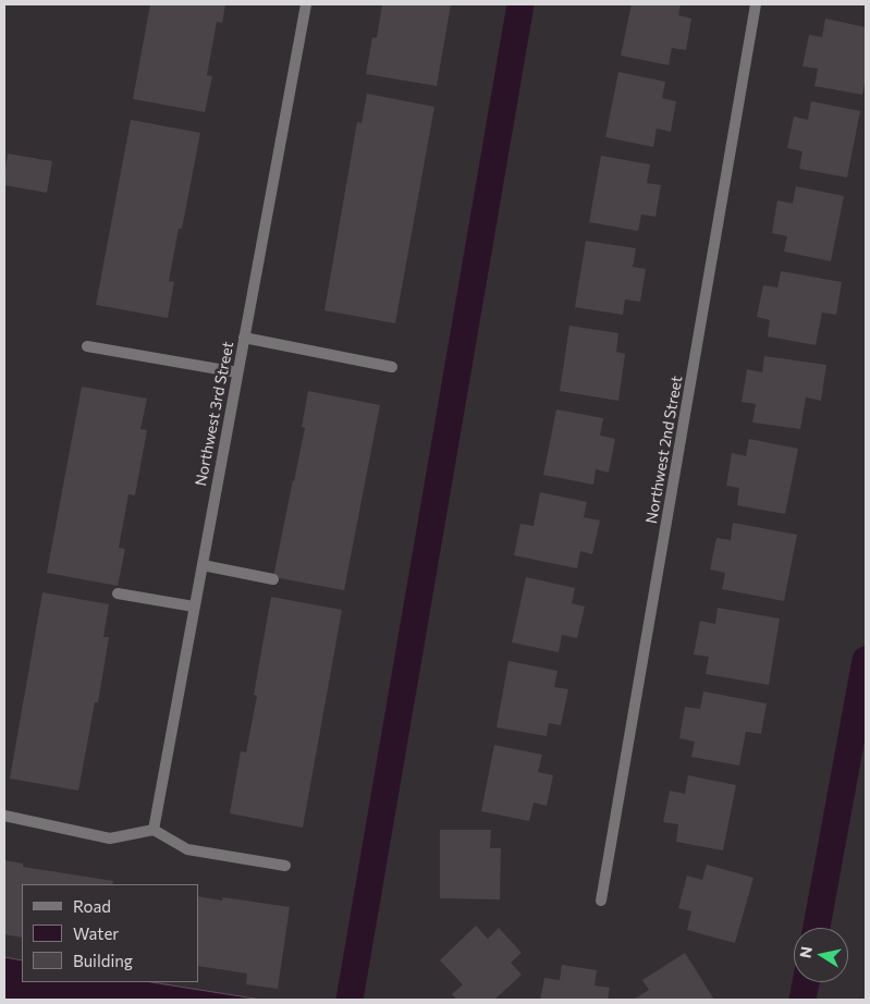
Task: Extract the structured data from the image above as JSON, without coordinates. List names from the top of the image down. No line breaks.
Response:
{"streets":{"street":["Northwest 3rd Street","Northwest 2nd Street"]},"legend":["Road","Water","Building"],"north":"left"}
